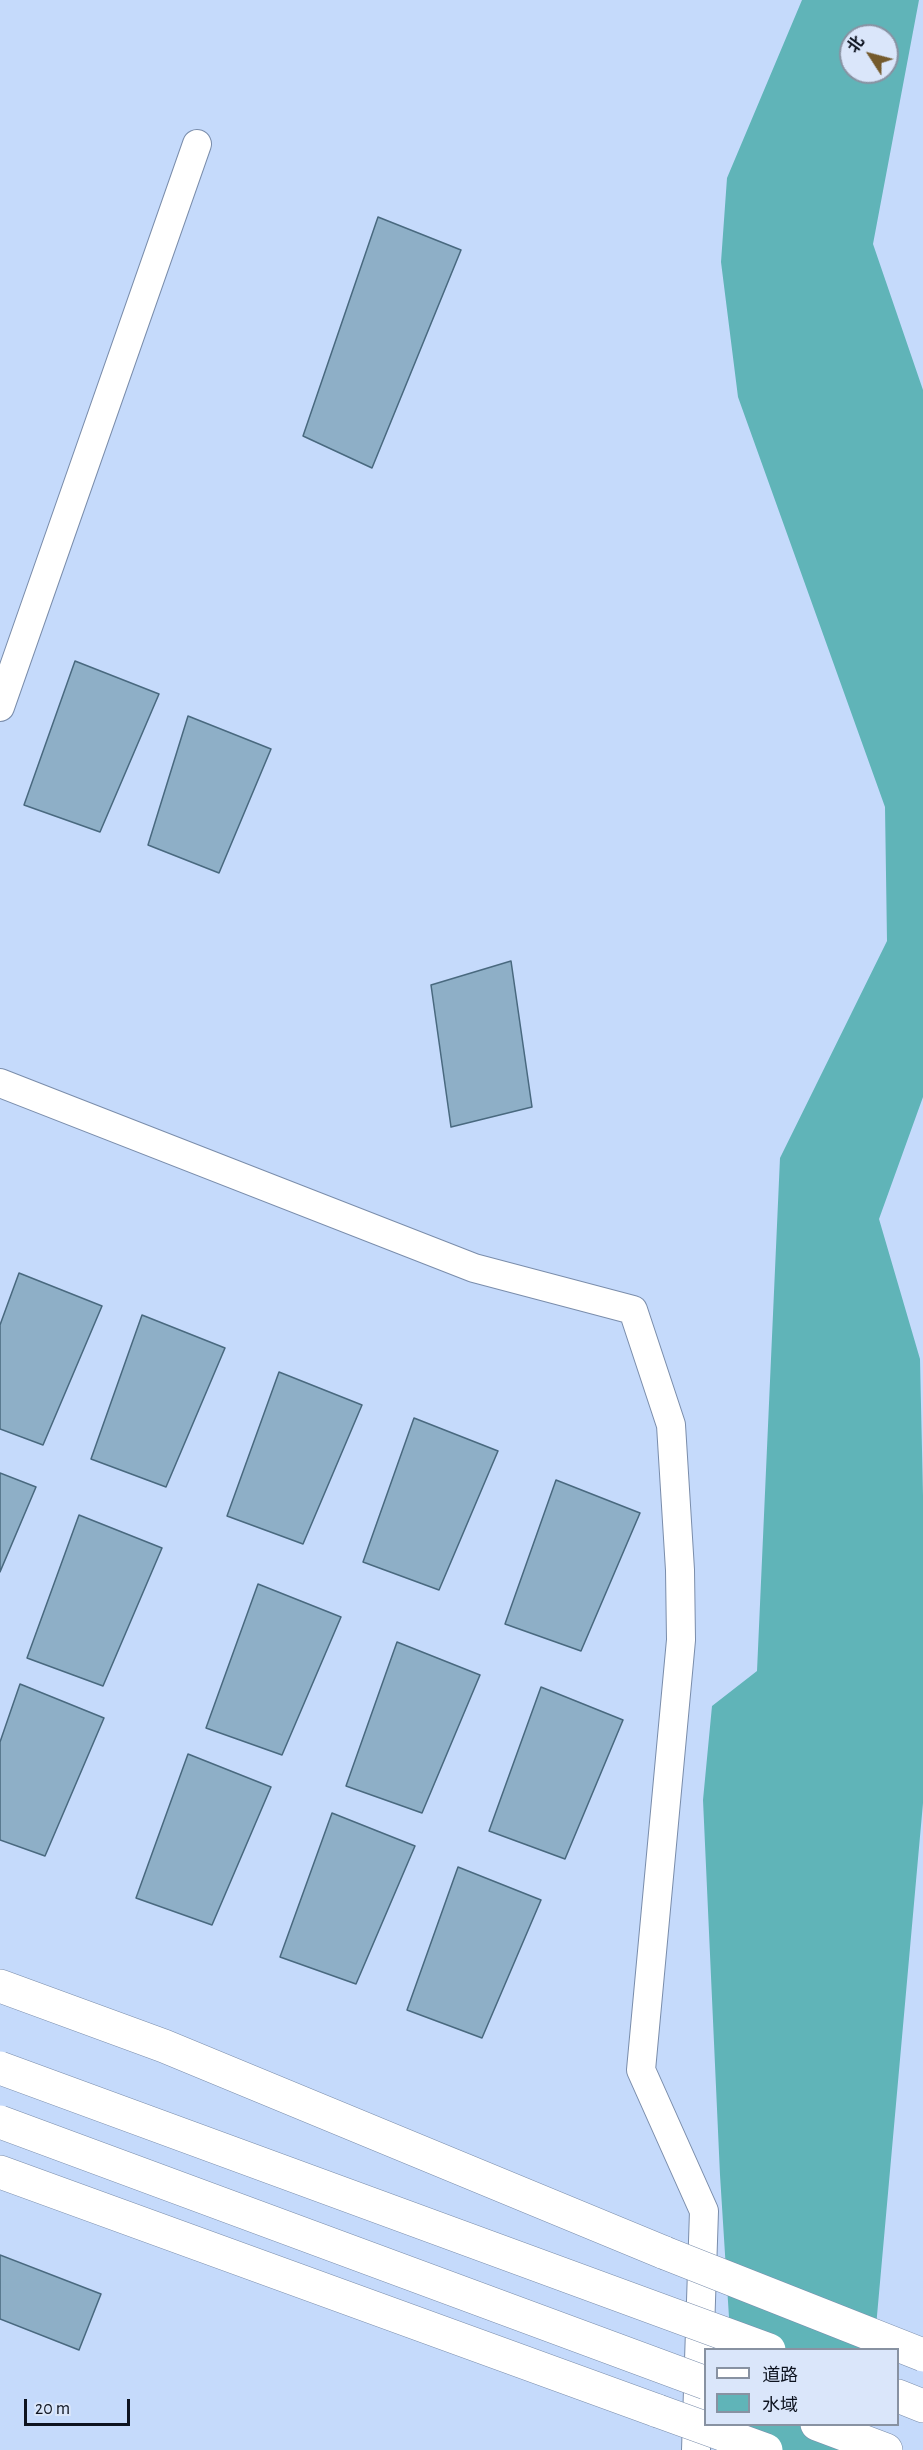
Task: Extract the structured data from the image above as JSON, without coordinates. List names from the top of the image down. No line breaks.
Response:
{"legend":["道路","水域"],"scale_bar":"20 m","north":"top left"}
